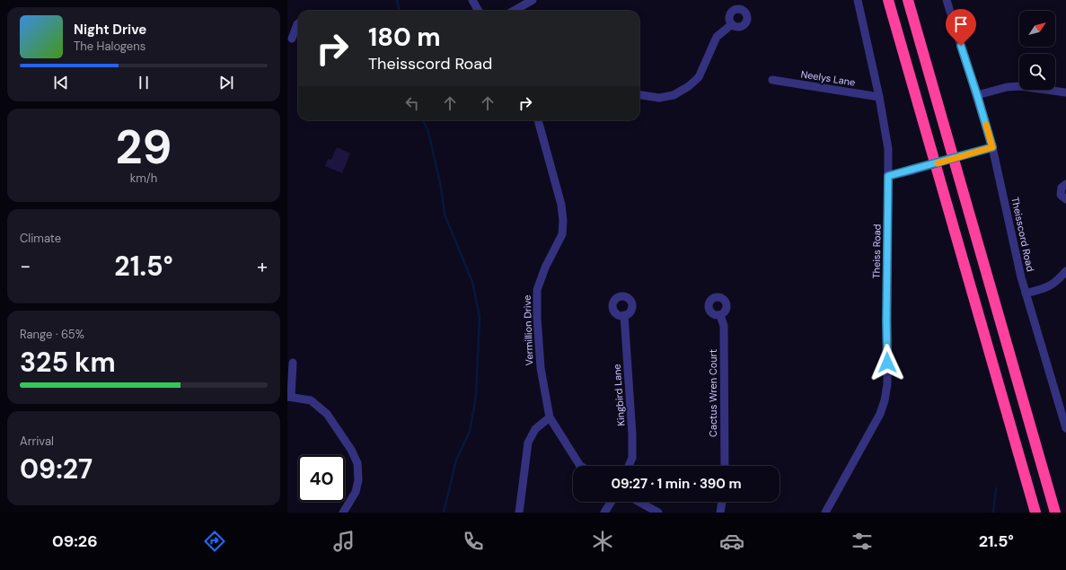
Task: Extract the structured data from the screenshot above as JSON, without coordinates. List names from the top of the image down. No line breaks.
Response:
{"streets":{"street":["Neelys Lane","Theisscord Road","Theiss Road","Vermillion Drive","Cactus Wren Court","Kingbird Lane"]},"crossings":[["Neelys Lane","Theiss Road"]],"north":"top right","page":{"turn":["180 m","Theisscord Road"],"song":["Night Drive","The Halogens"],"tile":[["29","km/h"],"Climate",["Range · 65%","325 km"],["Arrival","09:27"]],"heat":["−","21.5°","+"],"limit":"40","trip":"09:27 · 1 min · 390 m","tabs":["09:26","21.5°"]}}
